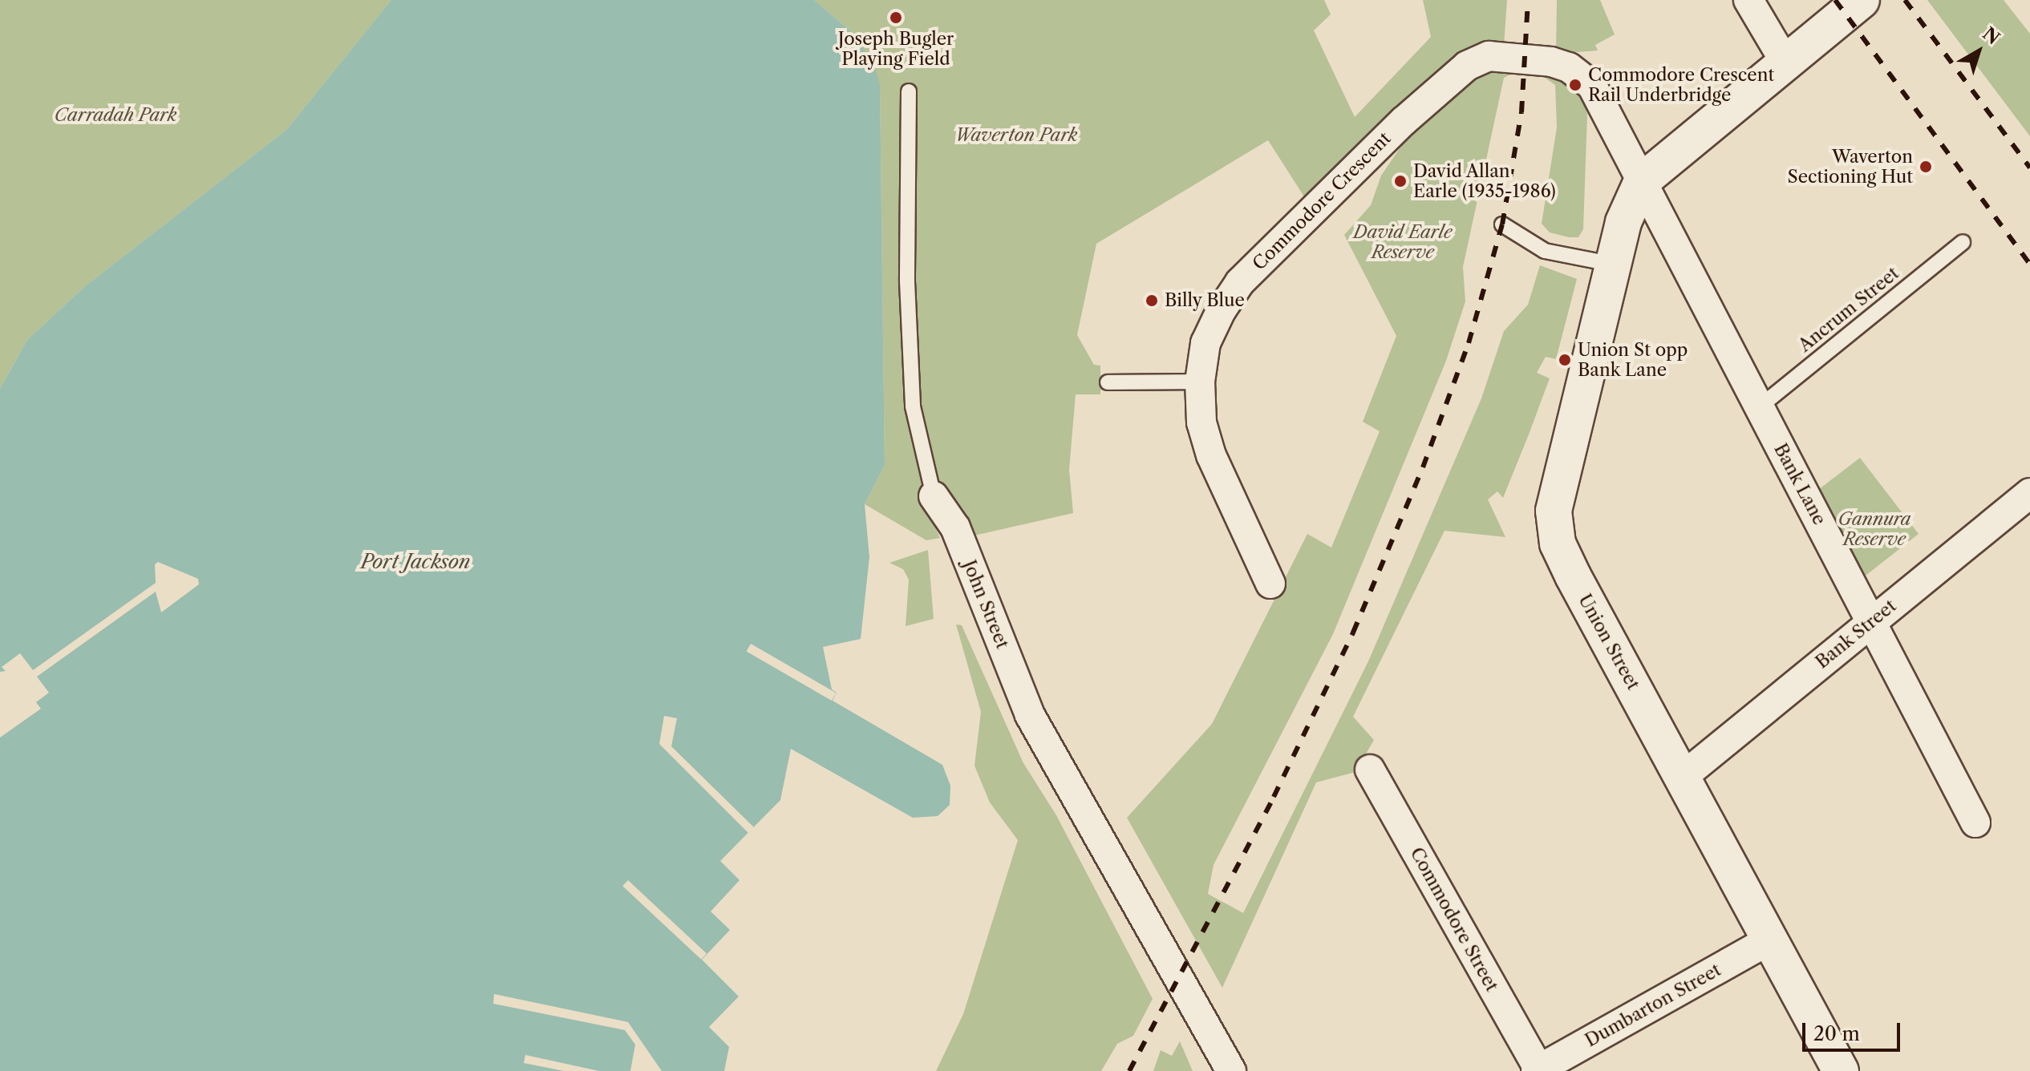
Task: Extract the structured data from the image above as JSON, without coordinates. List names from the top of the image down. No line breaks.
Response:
{"streets":{"street":["Commodore Crescent","Bank Lane","John Street","Bank Street","Union Street","Commodore Street","Dumbarton Street"],"lane":["Ancrum Street"]},"crossings":[["Commodore Crescent","Bank Lane"],["Commodore Crescent","Union Street"],["Ancrum Street","Bank Lane"],["Bank Lane","Bank Street"],["Bank Lane","Union Street"],["Bank Street","Union Street"],["Union Street","Dumbarton Street"],["Commodore Street","Dumbarton Street"]],"water":["Port Jackson"],"parks":["Carradah Park","Waverton Park","David Earle Reserve","Gannura Reserve"],"places":["Joseph Bugler Playing Field","Commodore Crescent Rail Underbridge","Waverton Sectioning Hut","David Allan Earle (1935-1986)","Billy Blue","Union St opp Bank Lane"],"scale_bar":"20 m","north":"top right"}
